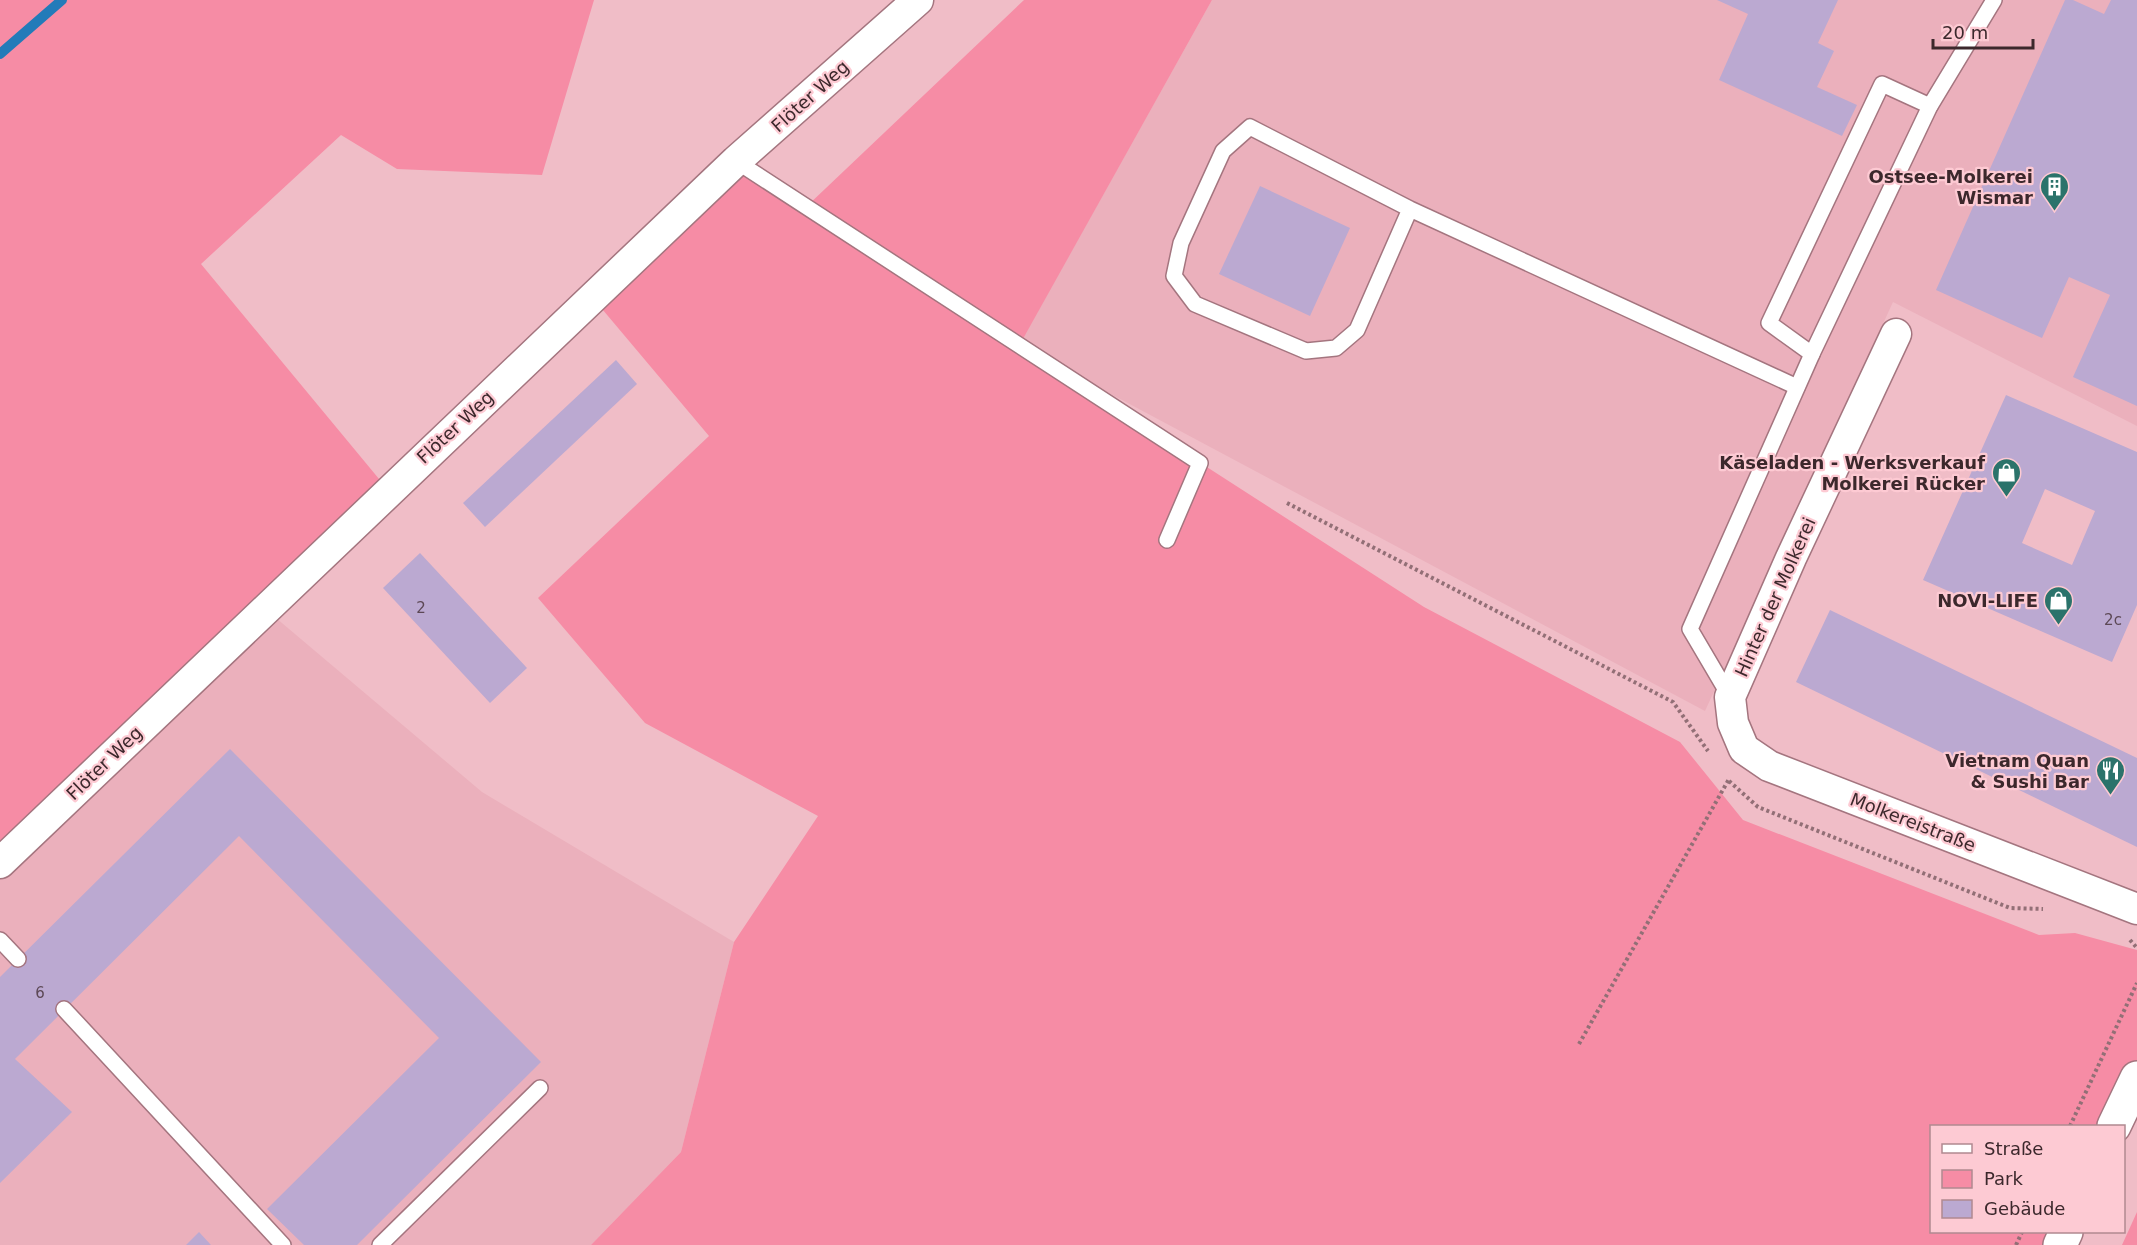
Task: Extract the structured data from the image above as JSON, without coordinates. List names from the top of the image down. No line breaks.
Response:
{"streets":{"street":["Flöter Weg","Hinter der Molkerei","Molkereistraße"]},"crossings":[["Hinter der Molkerei","Molkereistraße"]],"places":{"building":["Ostsee-Molkerei Wismar"],"shop":["Käseladen - Werksverkauf Molkerei Rücker","NOVI-LIFE"],"restaurant":["Vietnam Quan & Sushi Bar"]},"house_numbers":["2","2c","6"],"legend":["Straße","Park","Gebäude"],"scale_bar":"20 m"}
